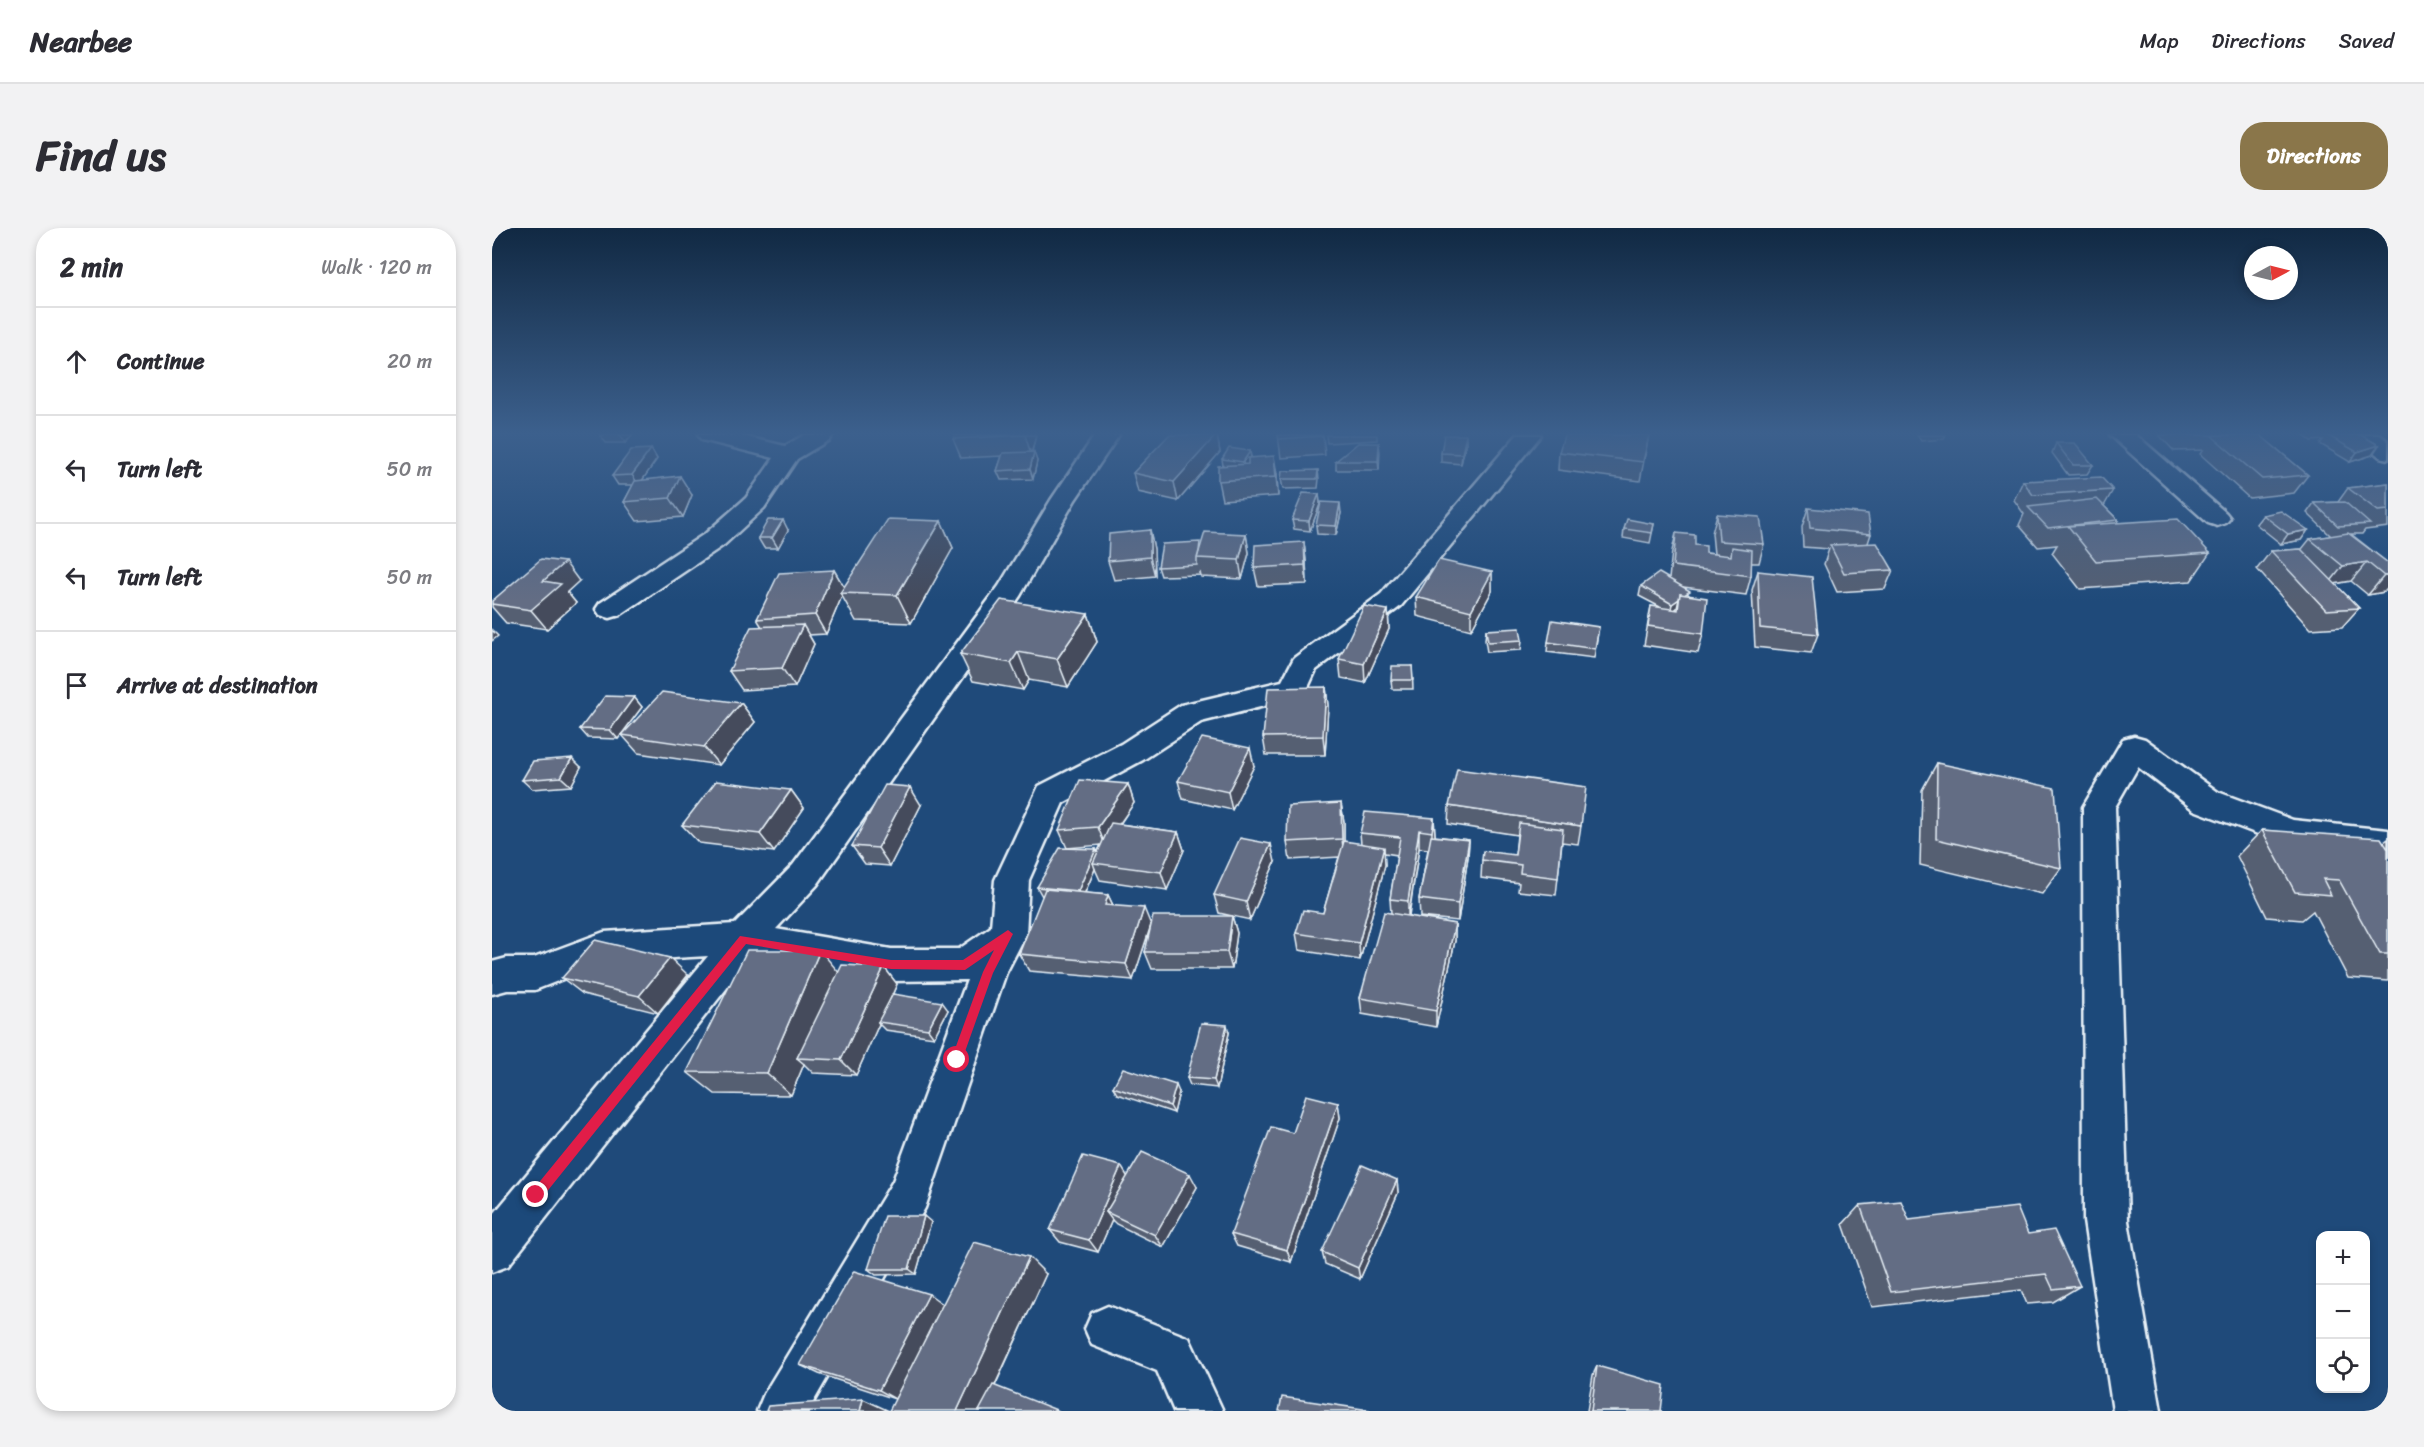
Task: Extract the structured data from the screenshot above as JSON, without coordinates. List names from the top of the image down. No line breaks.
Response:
{"north":"right","page":{"header":"Nearbee","nav":["Map","Directions","Saved"],"title":"Find us","buttons":"Directions","heading":["2 min","Walk · 120 m"],"list":[["Continue","20 m"],["Turn left","50 m"],["Turn left","50 m"],"Arrive at destination"],"map_buttons":["+","−"]}}
